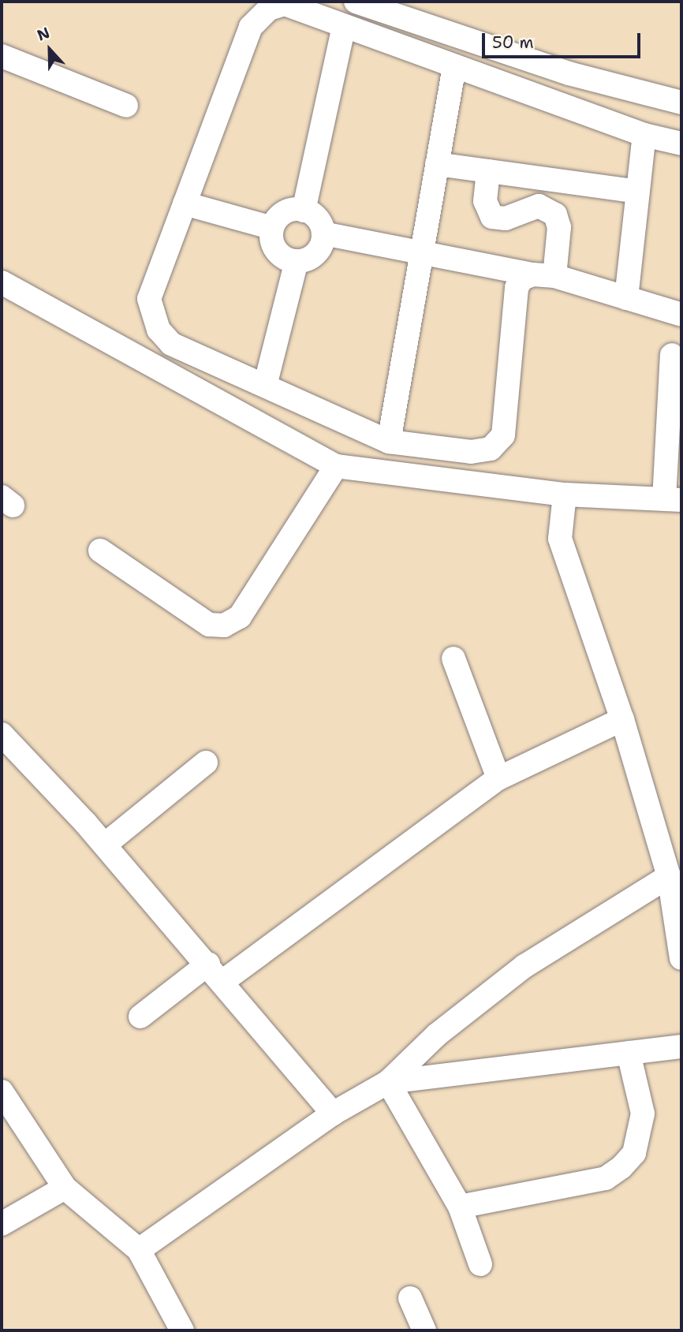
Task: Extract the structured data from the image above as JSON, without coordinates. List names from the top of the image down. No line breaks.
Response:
{"scale_bar":"50 m","north":"top"}
